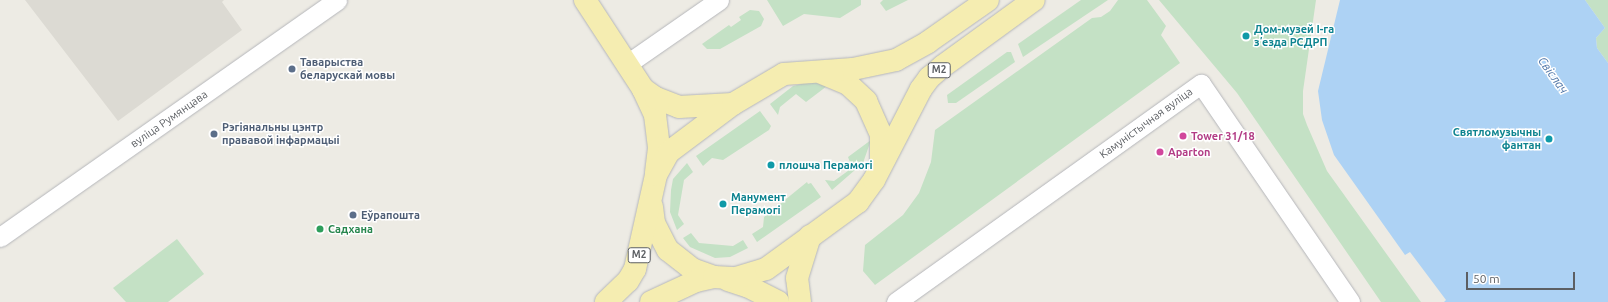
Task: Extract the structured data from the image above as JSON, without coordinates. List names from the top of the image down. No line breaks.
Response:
{"streets":{"main road":["М2"],"street":["вуліца Румянцава","Камуністычная вуліца"]},"water":["Свіслач"],"places":["Дом-музей I-га зʼезда РСДРП","Таварыства беларускай мовы","Рэгіянальны цэнтр прававой інфармацыі","Tower 31/18","Святломузычны фантан","Aparton","плошча Перамогі","Манумент Перамогі","Еўрапошта","Садхана"],"scale_bar":"50 m"}
